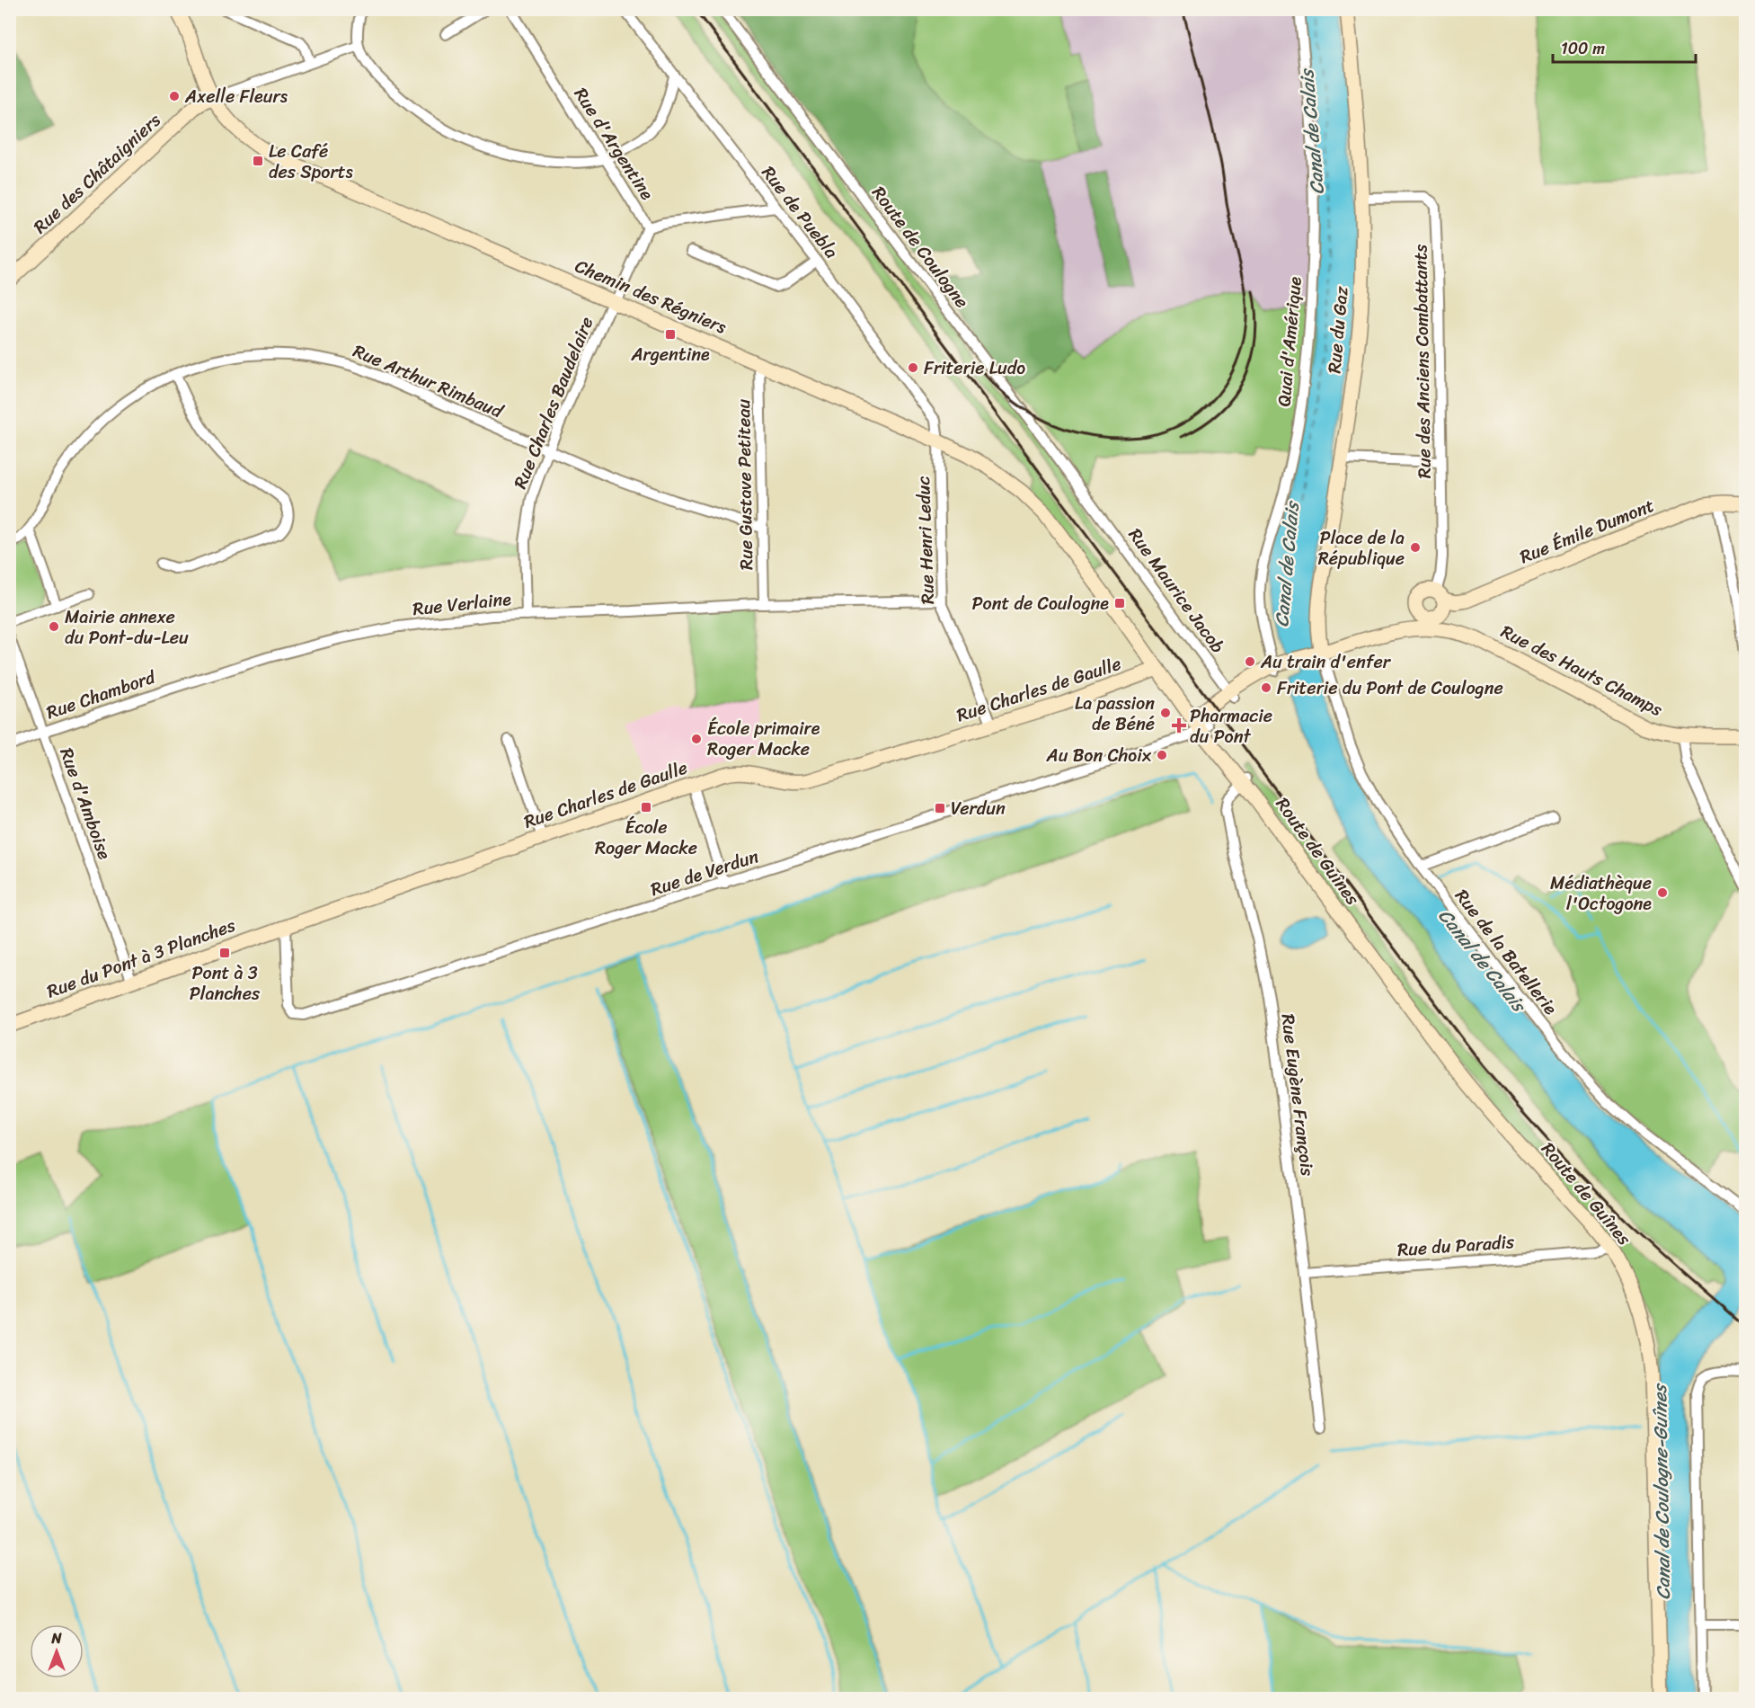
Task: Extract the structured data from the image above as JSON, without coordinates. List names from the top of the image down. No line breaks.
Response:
{"streets":{"street":["Rue d'Argentine","Rue des Châtaigniers","Rue de Puebla","Route de Coulogne","Chemin des Régniers","Rue du Gaz","Quai d'Amérique","Rue des Anciens Combattants","Rue Arthur Rimbaud","Rue Charles Baudelaire","Rue Gustave Petiteau","Rue Émile Dumont","Rue Henri Leduc","Rue Maurice Jacob","Rue Verlaine","Rue des Hauts Champs","Rue Charles de Gaulle","Rue Chambord","Rue d'Amboise","Route de Guînes","Rue de Verdun","Rue de la Batellerie","Rue du Pont à 3 Planches","Rue Eugène François","Rue du Paradis"]},"crossings":[["Rue d'Argentine","Chemin des Régniers"],["Rue d'Argentine","Rue Charles Baudelaire"],["Rue des Châtaigniers","Chemin des Régniers"],["Rue de Puebla","Chemin des Régniers"],["Rue de Puebla","Rue Henri Leduc"],["Route de Coulogne","Rue Maurice Jacob"],["Chemin des Régniers","Rue Charles Baudelaire"],["Chemin des Régniers","Rue Gustave Petiteau"],["Chemin des Régniers","Rue Henri Leduc"],["Chemin des Régniers","Rue Charles de Gaulle"],["Chemin des Régniers","Route de Guînes"],["Chemin des Régniers","Rue de Verdun"],["Rue du Gaz","Rue des Anciens Combattants"],["Rue du Gaz","Rue des Hauts Champs"],["Rue du Gaz","Rue de la Batellerie"],["Rue des Anciens Combattants","Rue Émile Dumont"],["Rue des Anciens Combattants","Rue des Hauts Champs"],["Rue Arthur Rimbaud","Rue Charles Baudelaire"],["Rue Arthur Rimbaud","Rue Gustave Petiteau"],["Rue Charles Baudelaire","Rue Verlaine"],["Rue Gustave Petiteau","Rue Verlaine"],["Rue Émile Dumont","Rue des Hauts Champs"],["Rue Henri Leduc","Rue Verlaine"],["Rue Henri Leduc","Rue Charles de Gaulle"],["Rue Verlaine","Rue Chambord"],["Rue des Hauts Champs","Rue de la Batellerie"],["Rue Charles de Gaulle","Rue de Verdun"],["Rue Charles de Gaulle","Rue du Pont à 3 Planches"],["Rue Chambord","Rue d'Amboise"],["Rue d'Amboise","Rue du Pont à 3 Planches"],["Route de Guînes","Rue de Verdun"],["Route de Guînes","Rue Eugène François"],["Route de Guînes","Rue du Paradis"],["Rue de Verdun","Rue du Pont à 3 Planches"],["Rue Eugène François","Rue du Paradis"]],"water":["Canal de Calais","Canal de Coulogne-Guînes"],"places":{"other":["Axelle Fleurs","Friterie Ludo","Place de la République","Mairie annexe du Pont-du-Leu","Au train d'enfer","Friterie du Pont de Coulogne","La passion de Béné","École primaire Roger Macke","Au Bon Choix","Médiathèque l'Octogone"],"transit":["Le Café des Sports","Argentine","Pont de Coulogne","École Roger Macke","Verdun","Pont à 3 Planches"],"health":["Pharmacie du Pont"]},"scale_bar":"100 m","north":"top"}
